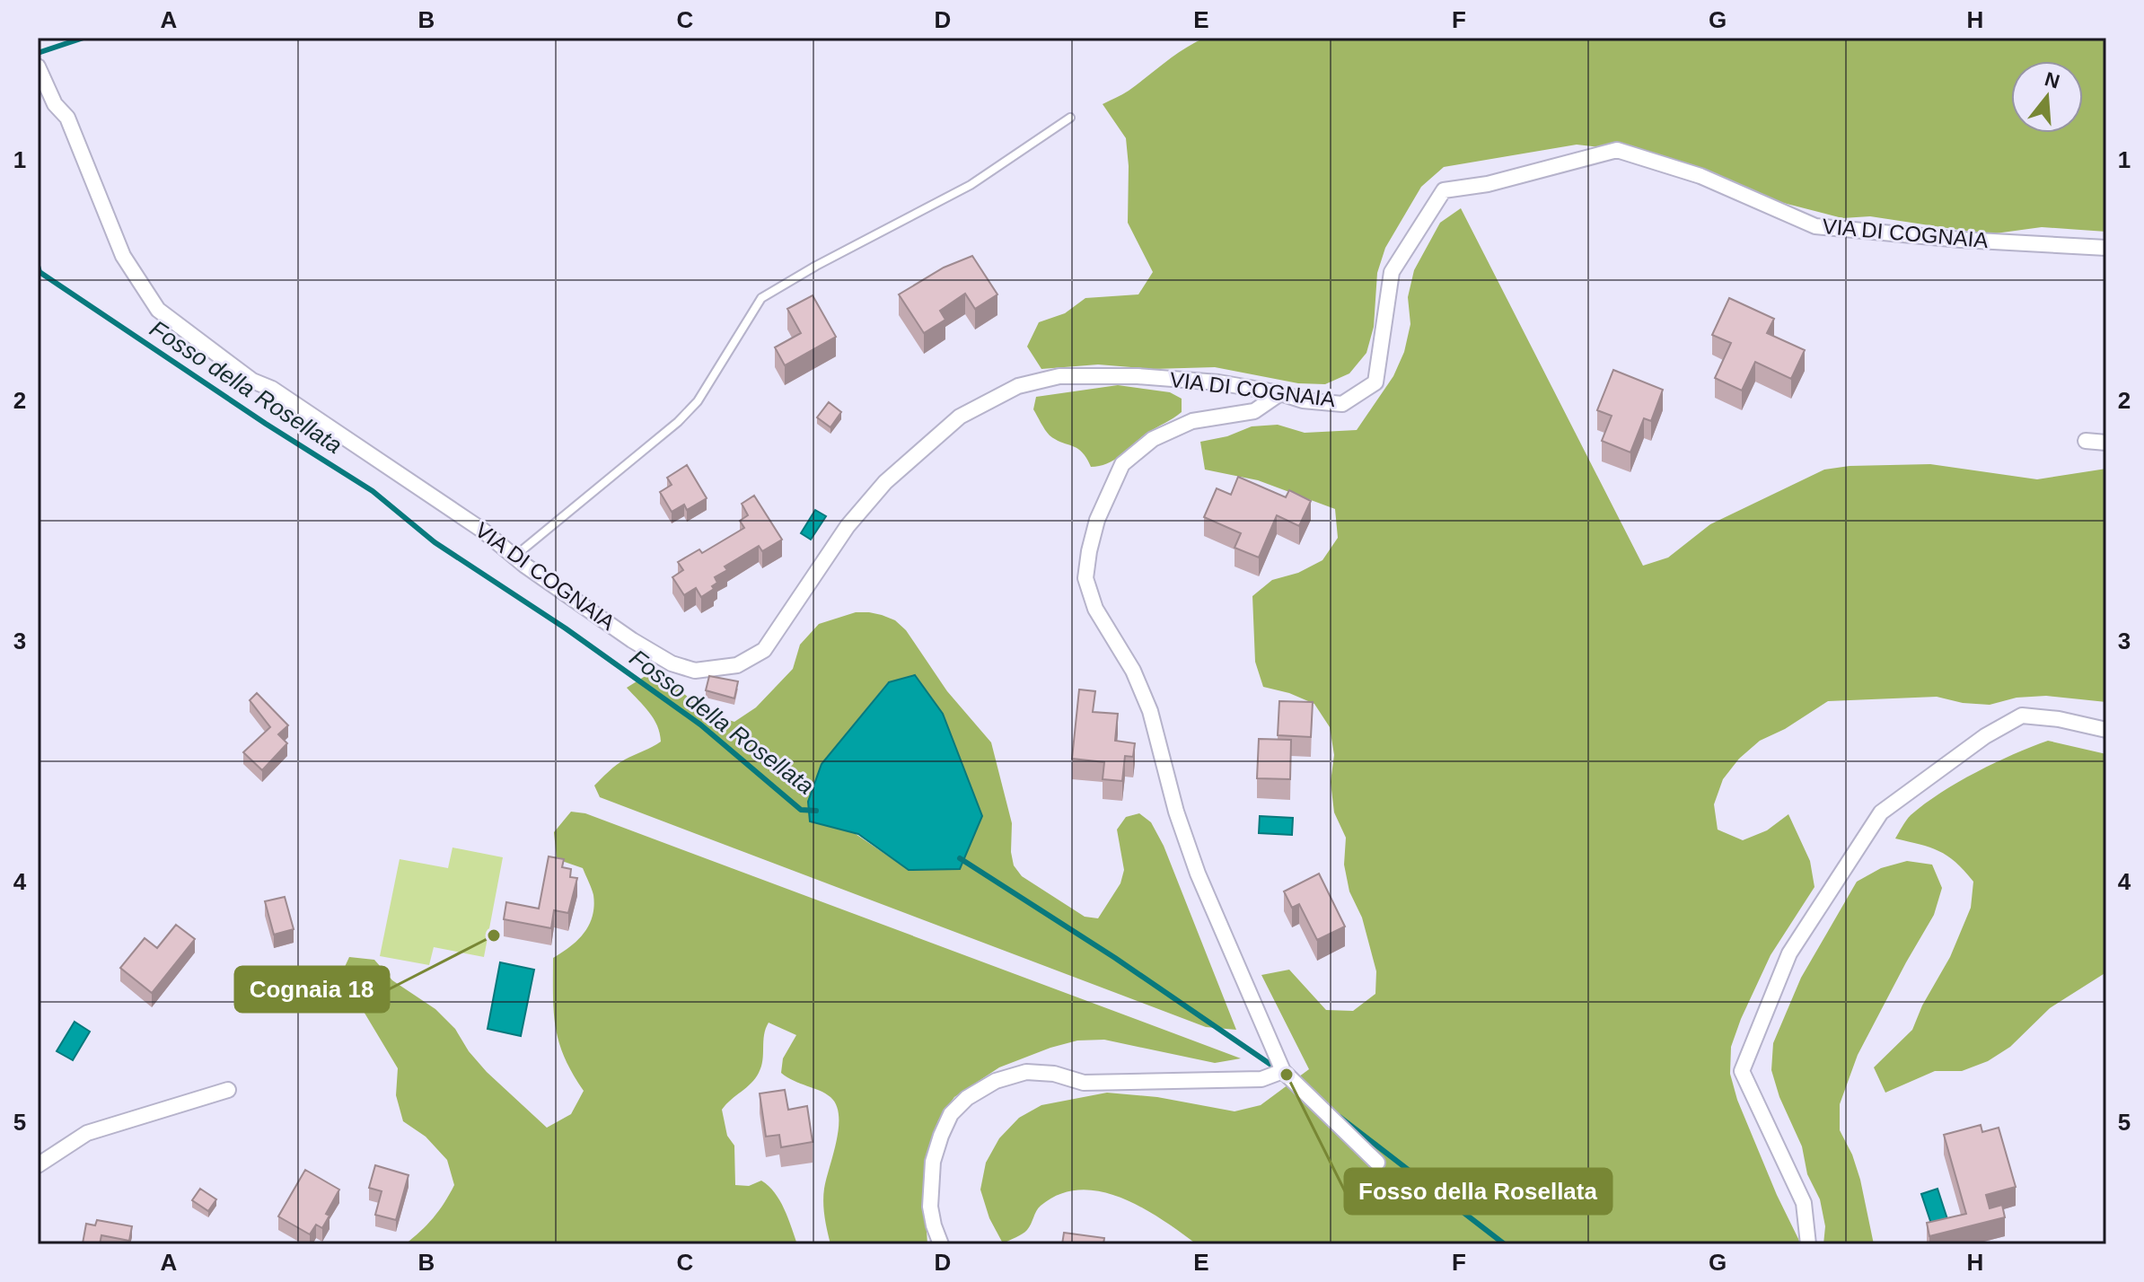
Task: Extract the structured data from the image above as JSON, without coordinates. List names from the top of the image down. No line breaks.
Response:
{"streets":{"street":["VIA DI COGNAIA"]},"water":["Fosso della Rosellata"],"places":["Cognaia 18","Fosso della Rosellata"],"north":"top","grid":{"columns":["A","B","C","D","E","F","G","H"],"rows":["1","2","3","4","5"]}}
